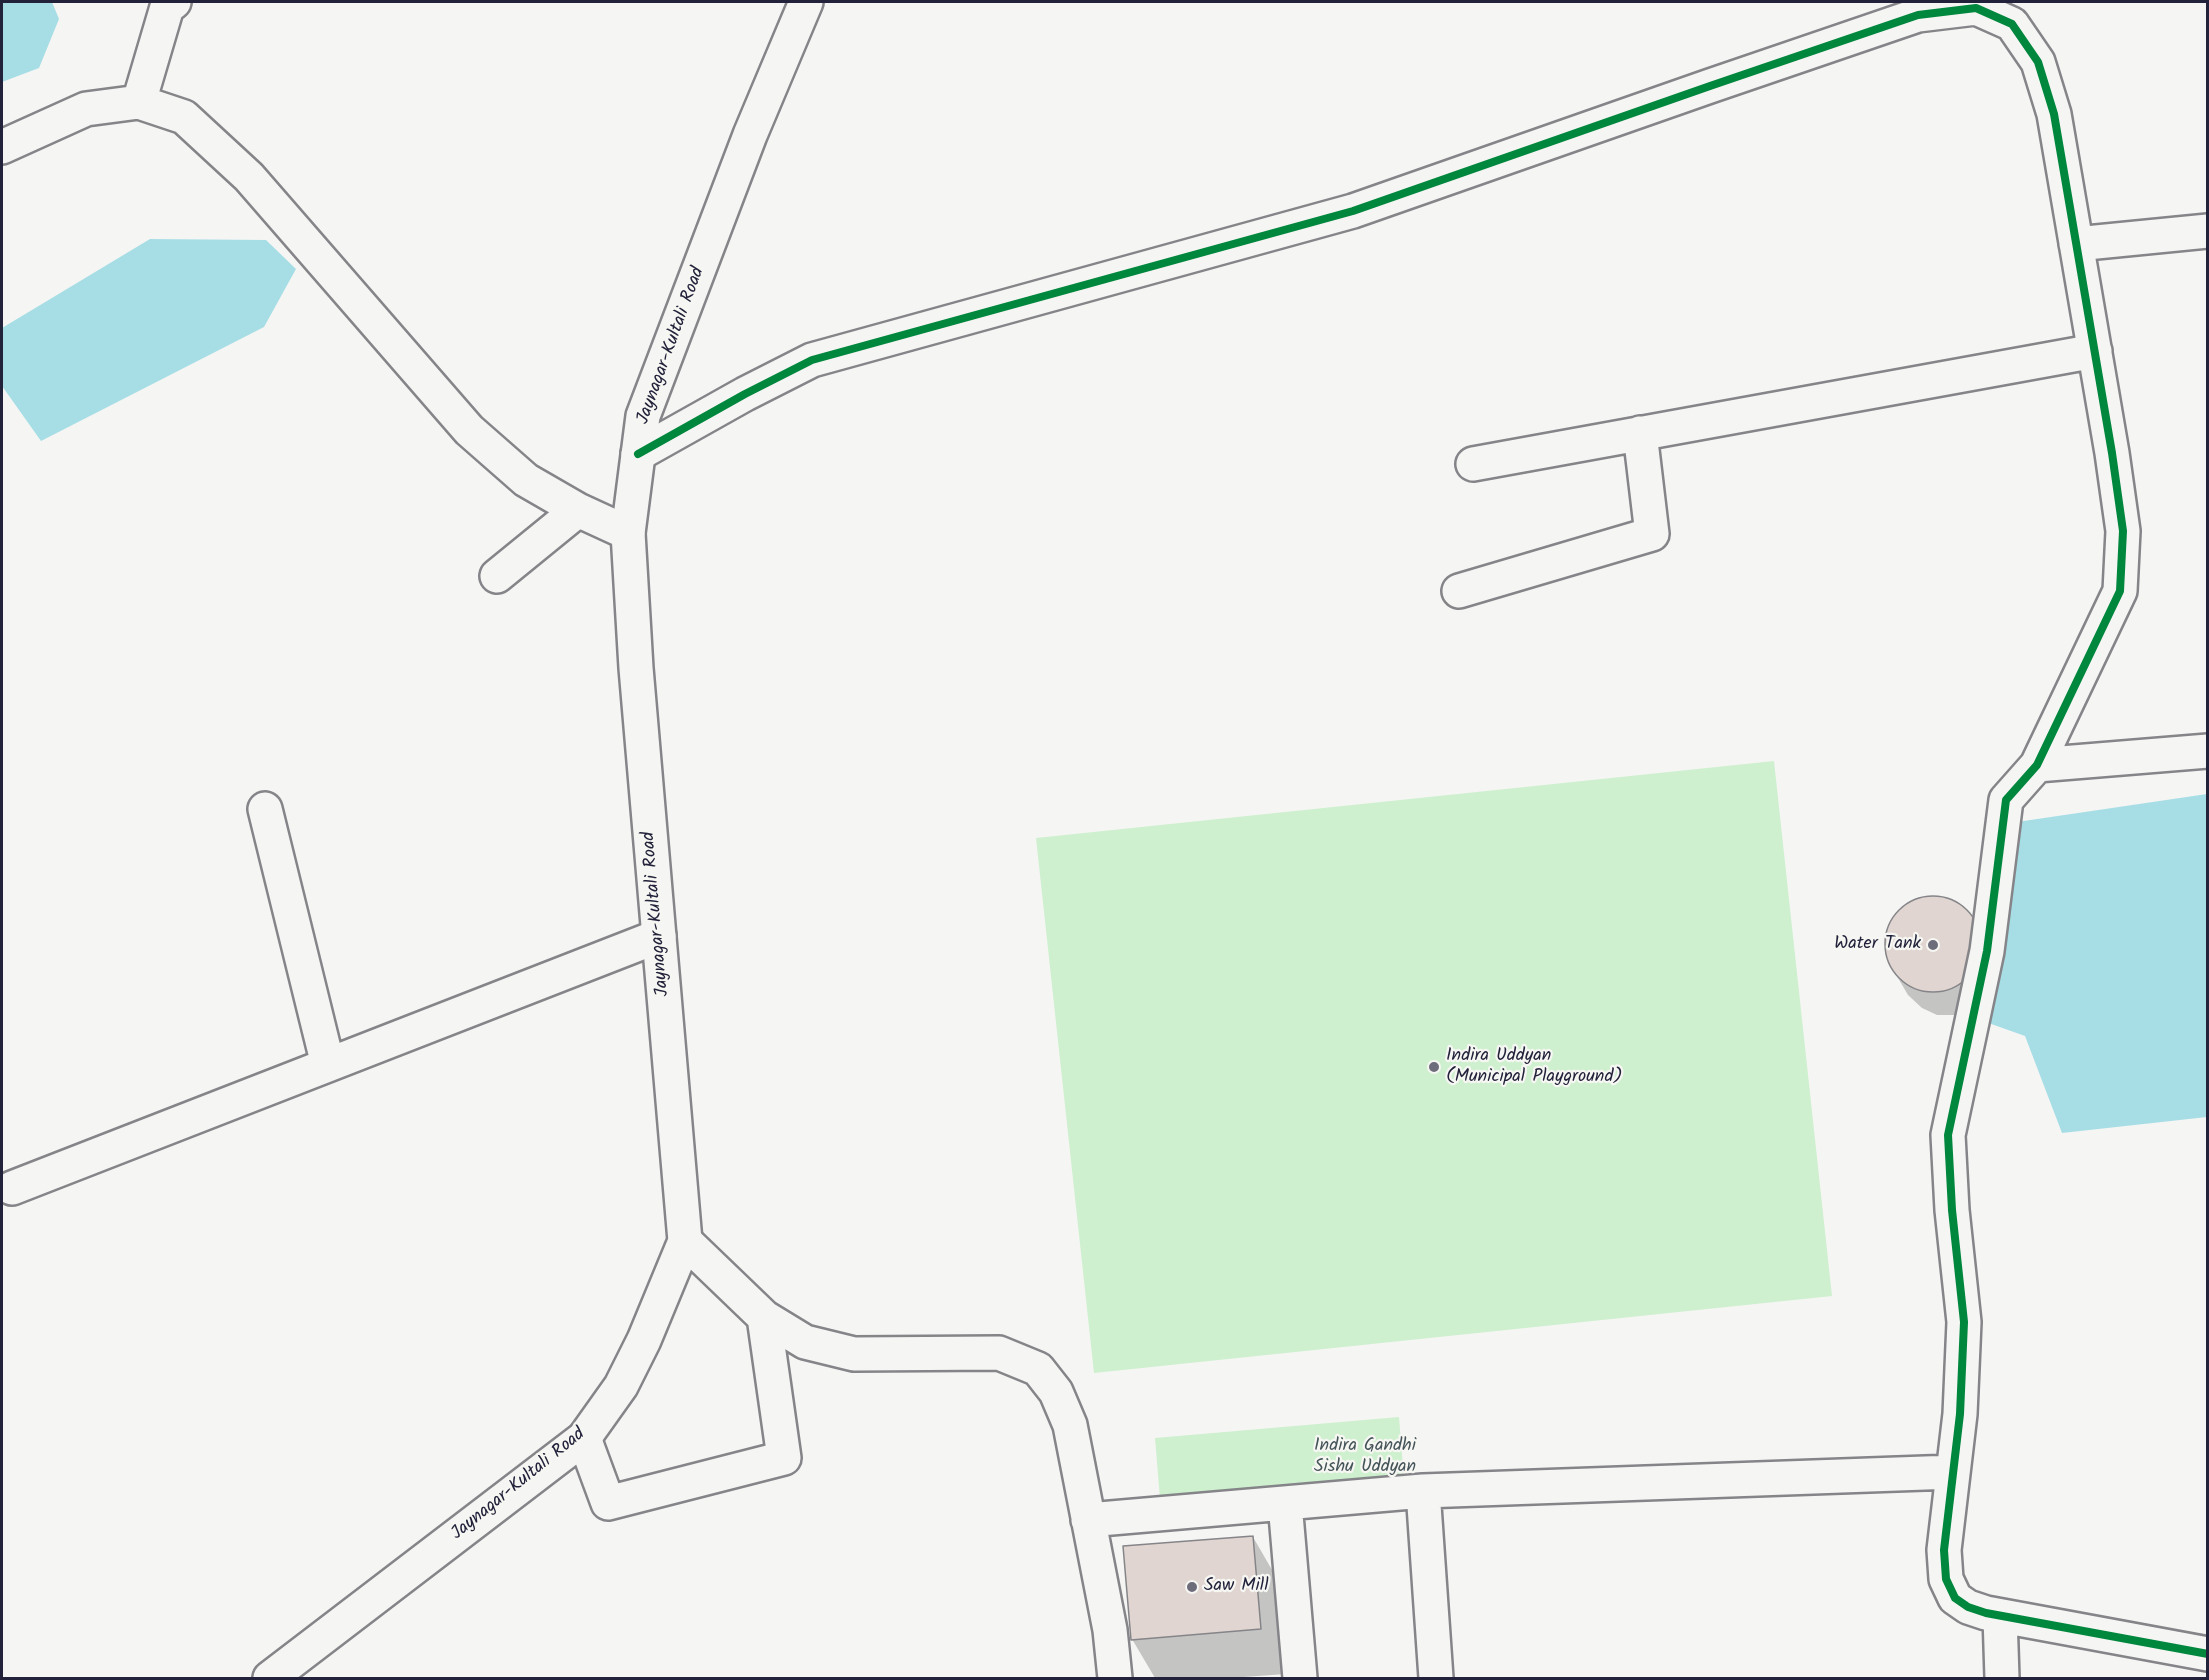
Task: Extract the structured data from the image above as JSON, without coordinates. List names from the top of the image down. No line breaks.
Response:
{"streets":{"street":["Jaynagar-Kultali Road"]},"parks":["Indira Gandhi Sishu Uddyan"],"places":["Water Tank","Indira Uddyan (Municipal Playground)","Saw Mill"]}
